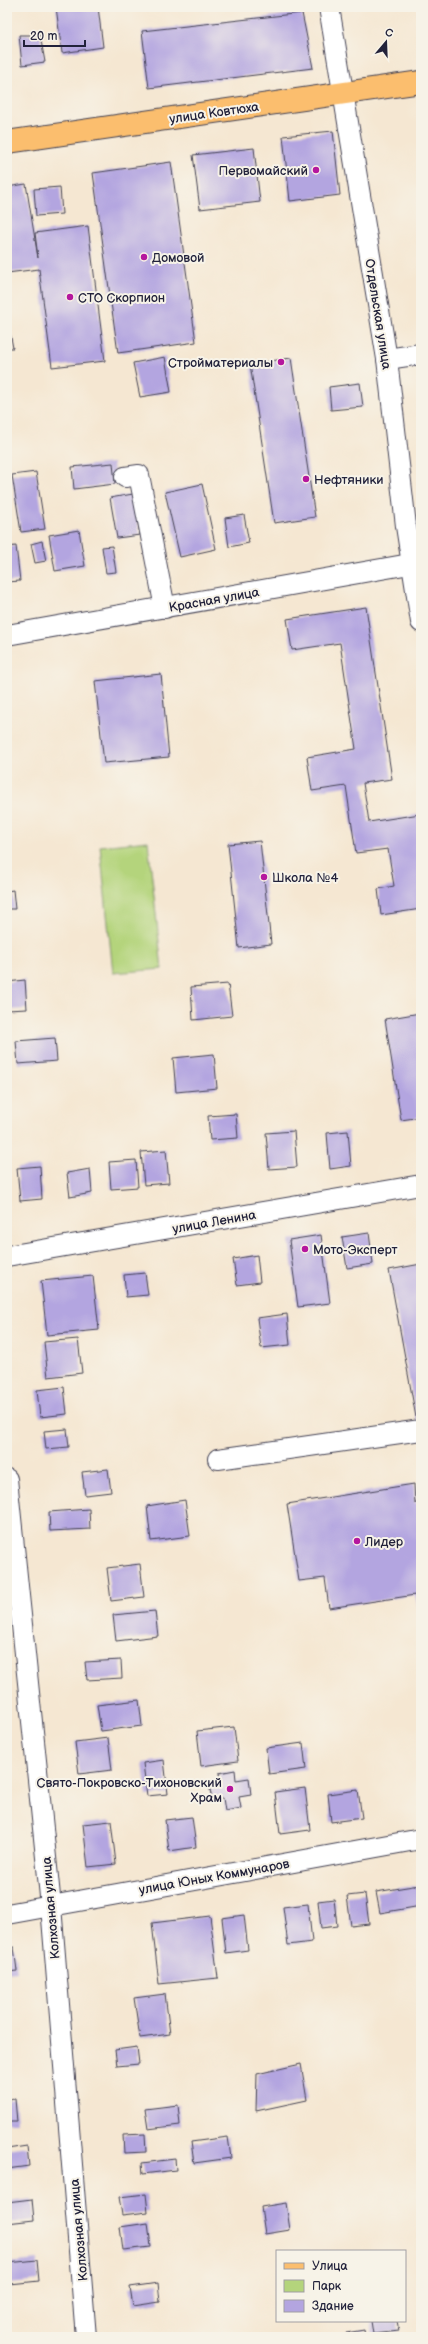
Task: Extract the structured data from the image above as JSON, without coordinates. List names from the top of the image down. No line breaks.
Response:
{"streets":{"main road":["улица Ковтюха"],"street":["Отдельская улица","Красная улица","улица Ленина","улица Юных Коммунаров","Колхозная улица"]},"crossings":[["улица Ковтюха","Отдельская улица"],["Отдельская улица","Красная улица"],["улица Юных Коммунаров","Колхозная улица"]],"places":["Первомайский","Домовой","СТО Скорпион","Стройматериалы","Нефтяники","Школа №4","Мото-Эксперт","Лидер","Свято-Покровско-Тихоновский Храм"],"legend":["Улица","Парк","Здание"],"scale_bar":"20 m","north":"top"}
